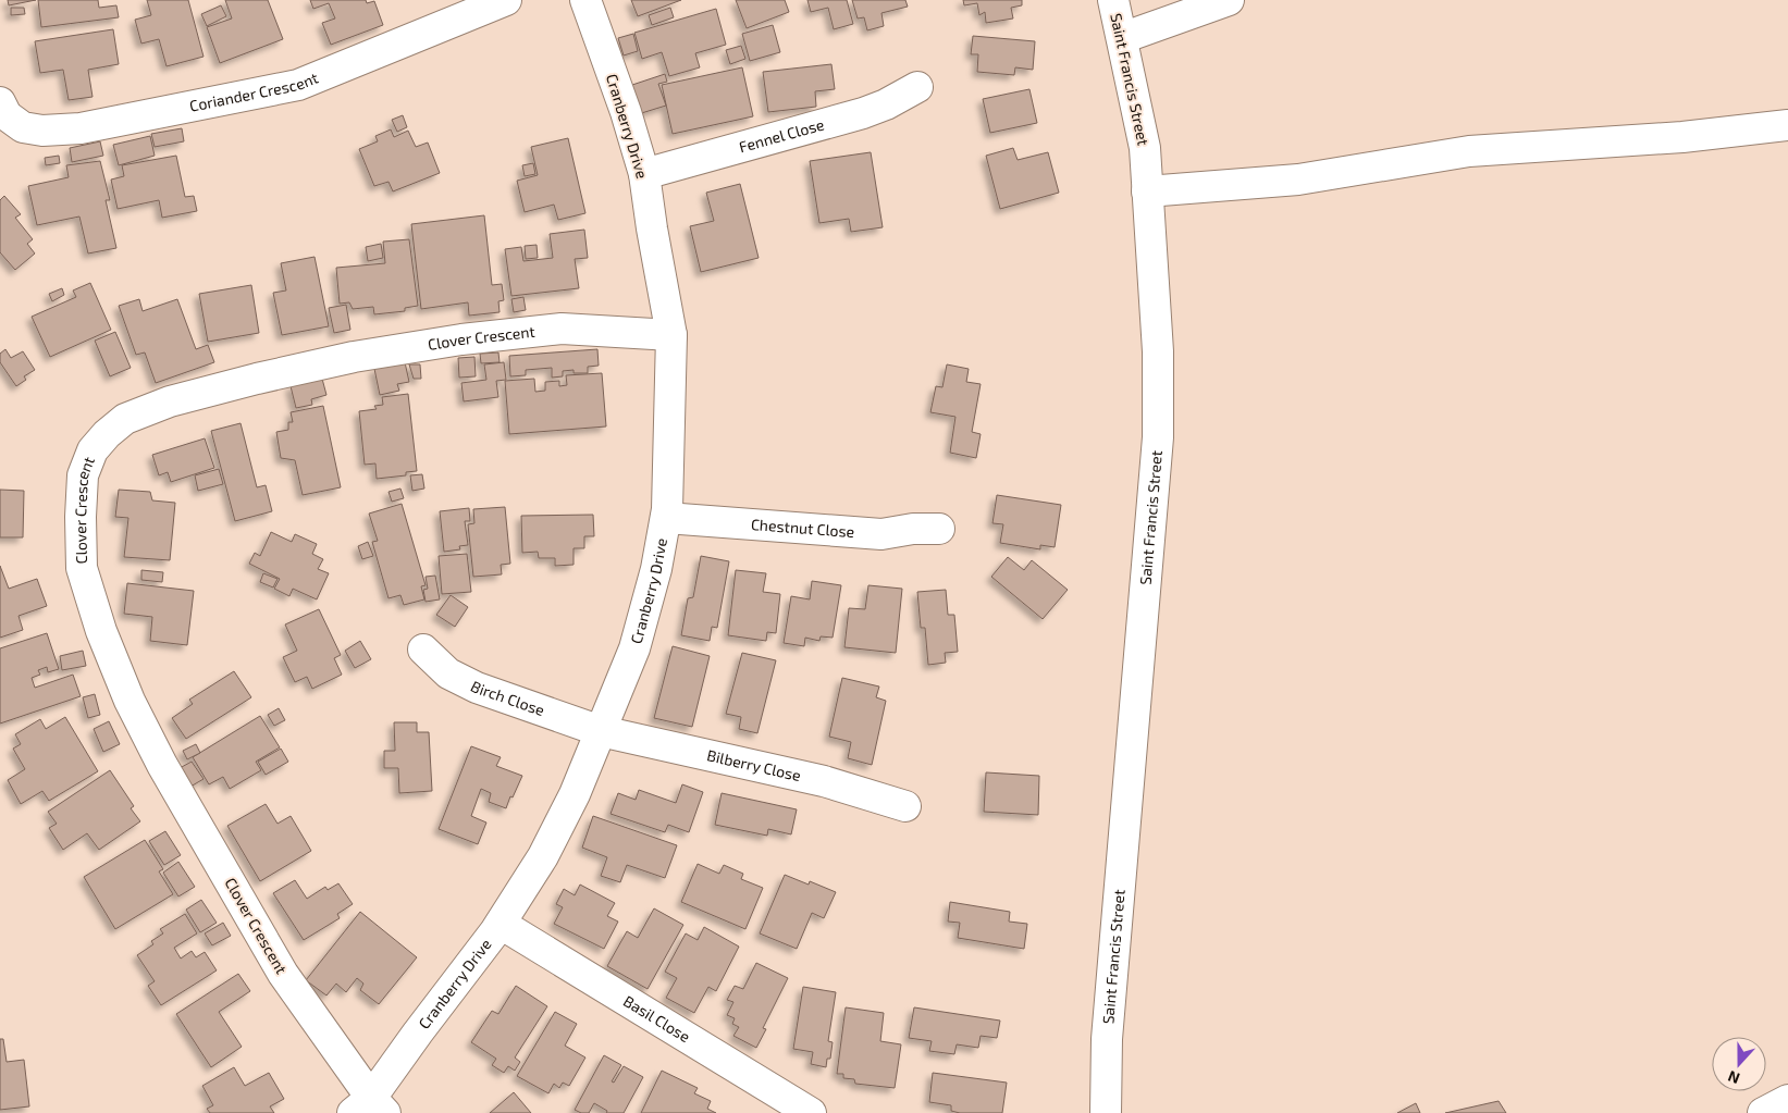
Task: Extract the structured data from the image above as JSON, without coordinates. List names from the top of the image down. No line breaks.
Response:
{"streets":{"street":["Saint Francis Street","Coriander Crescent","Cranberry Drive","Fennel Close","Clover Crescent","Chestnut Close","Birch Close","Bilberry Close","Basil Close"]},"crossings":[["Cranberry Drive","Fennel Close"],["Cranberry Drive","Clover Crescent"],["Cranberry Drive","Chestnut Close"],["Cranberry Drive","Birch Close"],["Cranberry Drive","Bilberry Close"],["Cranberry Drive","Basil Close"],["Birch Close","Bilberry Close"]],"north":"bottom"}
